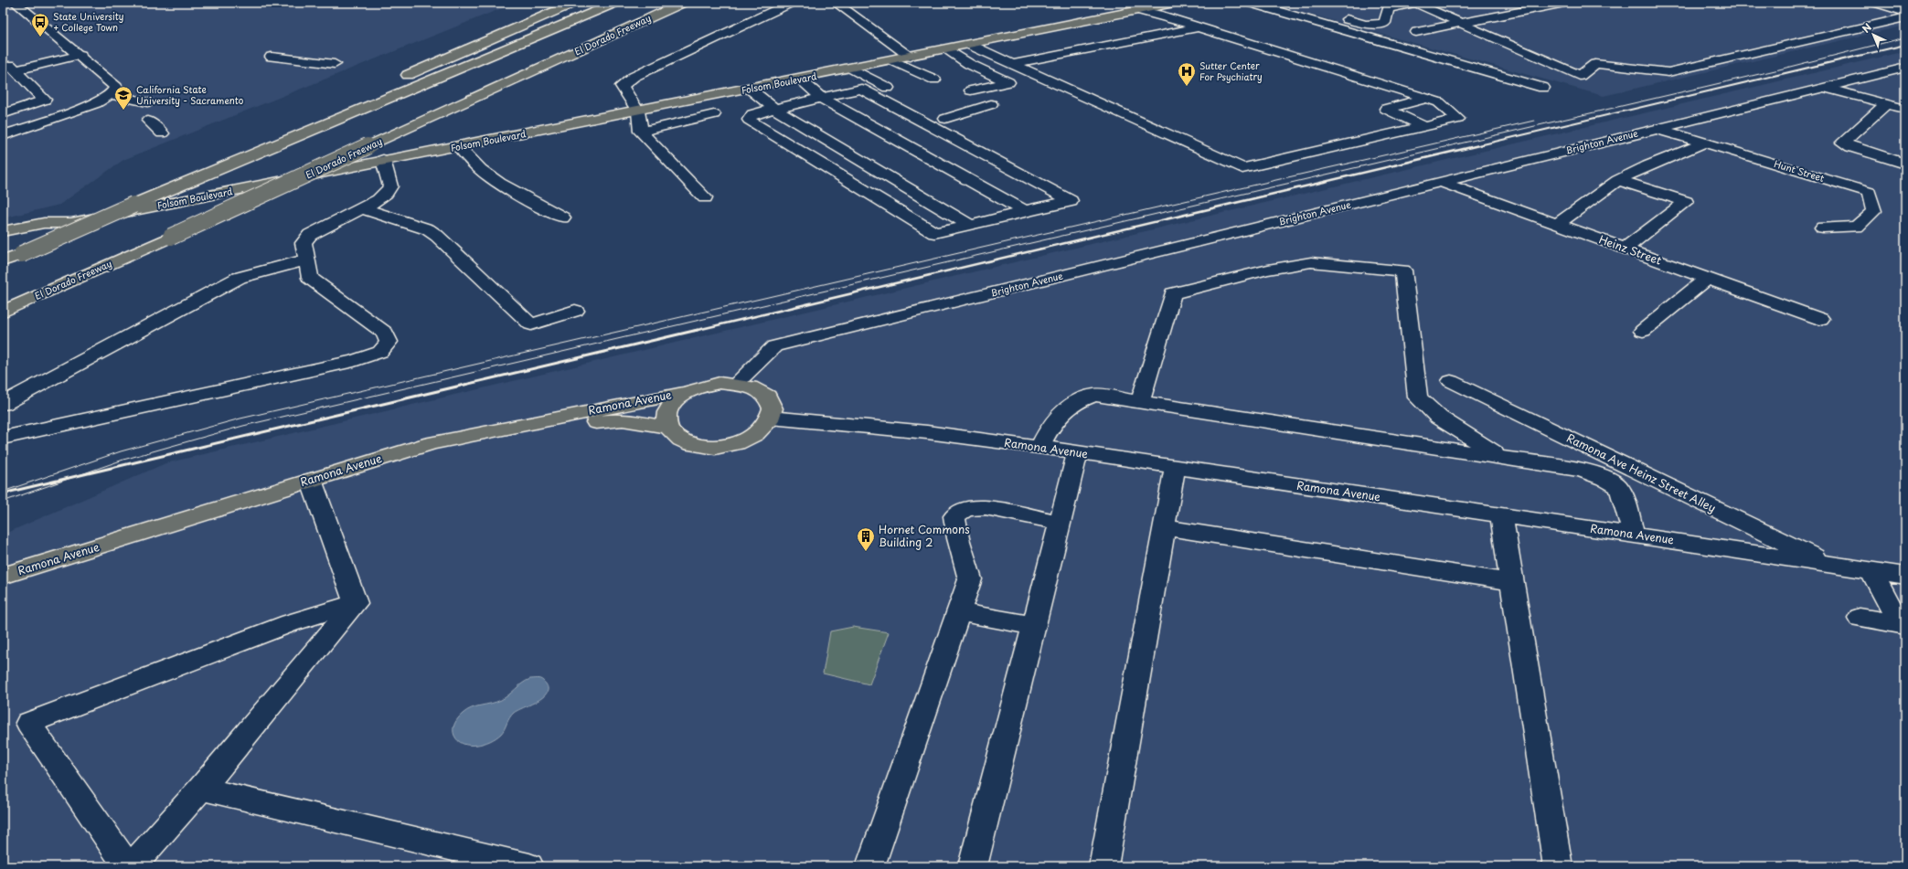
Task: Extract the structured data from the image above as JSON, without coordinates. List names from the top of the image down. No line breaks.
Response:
{"streets":{"main road":["El Dorado Freeway","Folsom Boulevard","Ramona Avenue"],"street":["Brighton Avenue","Hunt Street","Heinz Street","Ramona Ave Heinz Street Alley"]},"crossings":[["Brighton Avenue","Hunt Street"],["Brighton Avenue","Heinz Street"],["Brighton Avenue","Ramona Avenue"],["Ramona Avenue","Ramona Ave Heinz Street Alley"]],"places":{"bus stop":["State University + College Town"],"hospital":["Sutter Center For Psychiatry"],"school or university":["California State University - Sacramento"],"building":["Hornet Commons Building 2"]},"north":"top left"}
